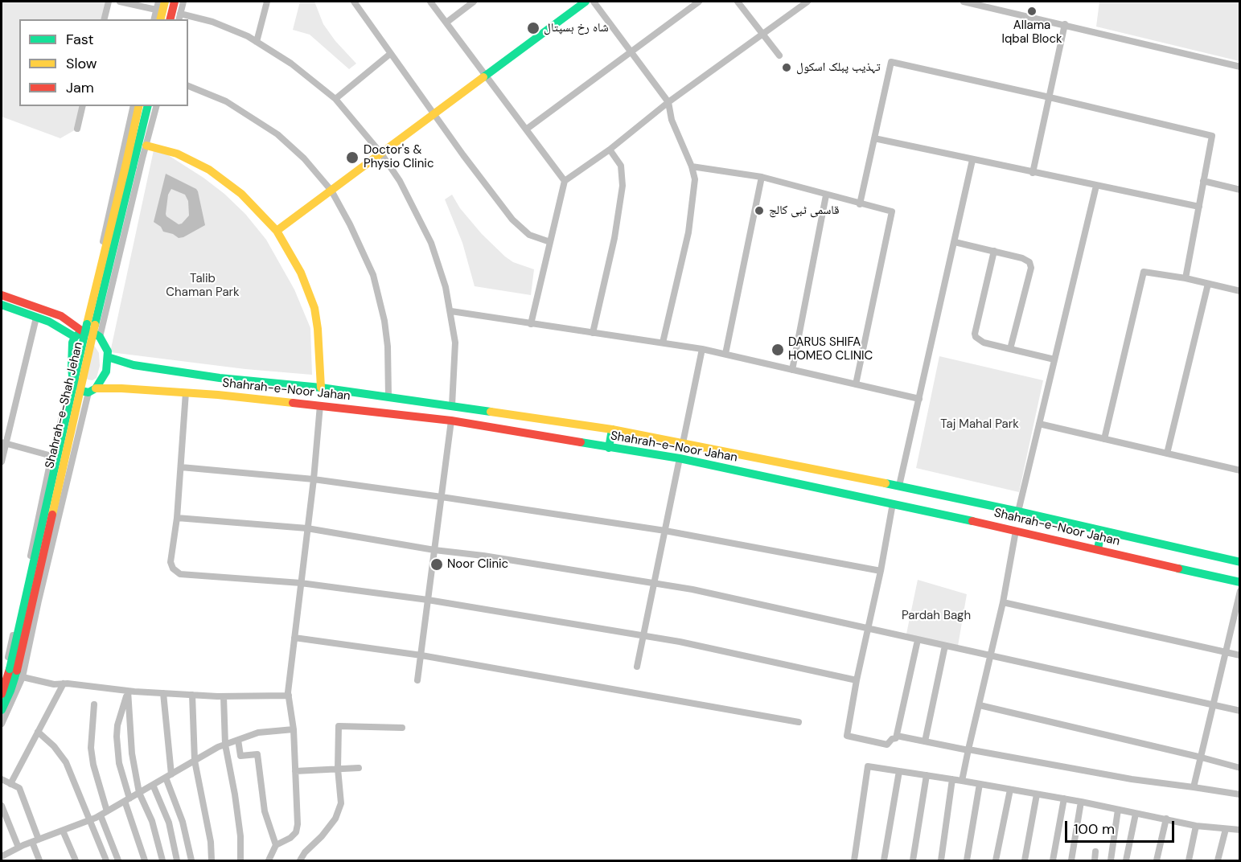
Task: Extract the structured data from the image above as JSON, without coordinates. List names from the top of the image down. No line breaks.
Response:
{"streets":{"main road":["Shahrah-e-Noor Jahan","Shahrah-e-Shah Jehan"]},"parks":["Talib Chaman Park","Taj Mahal Park","Pardah Bagh"],"places":["Allama Iqbal Block","شاہ رخ ہسپتال","تہذیب پبلک اسکول","Doctor's & Physio Clinic","قاسمی ٹبی کالج","DARUS SHIFA HOMEO CLINIC","Noor Clinic"],"legend":["Fast","Slow","Jam"],"scale_bar":"100 m"}
